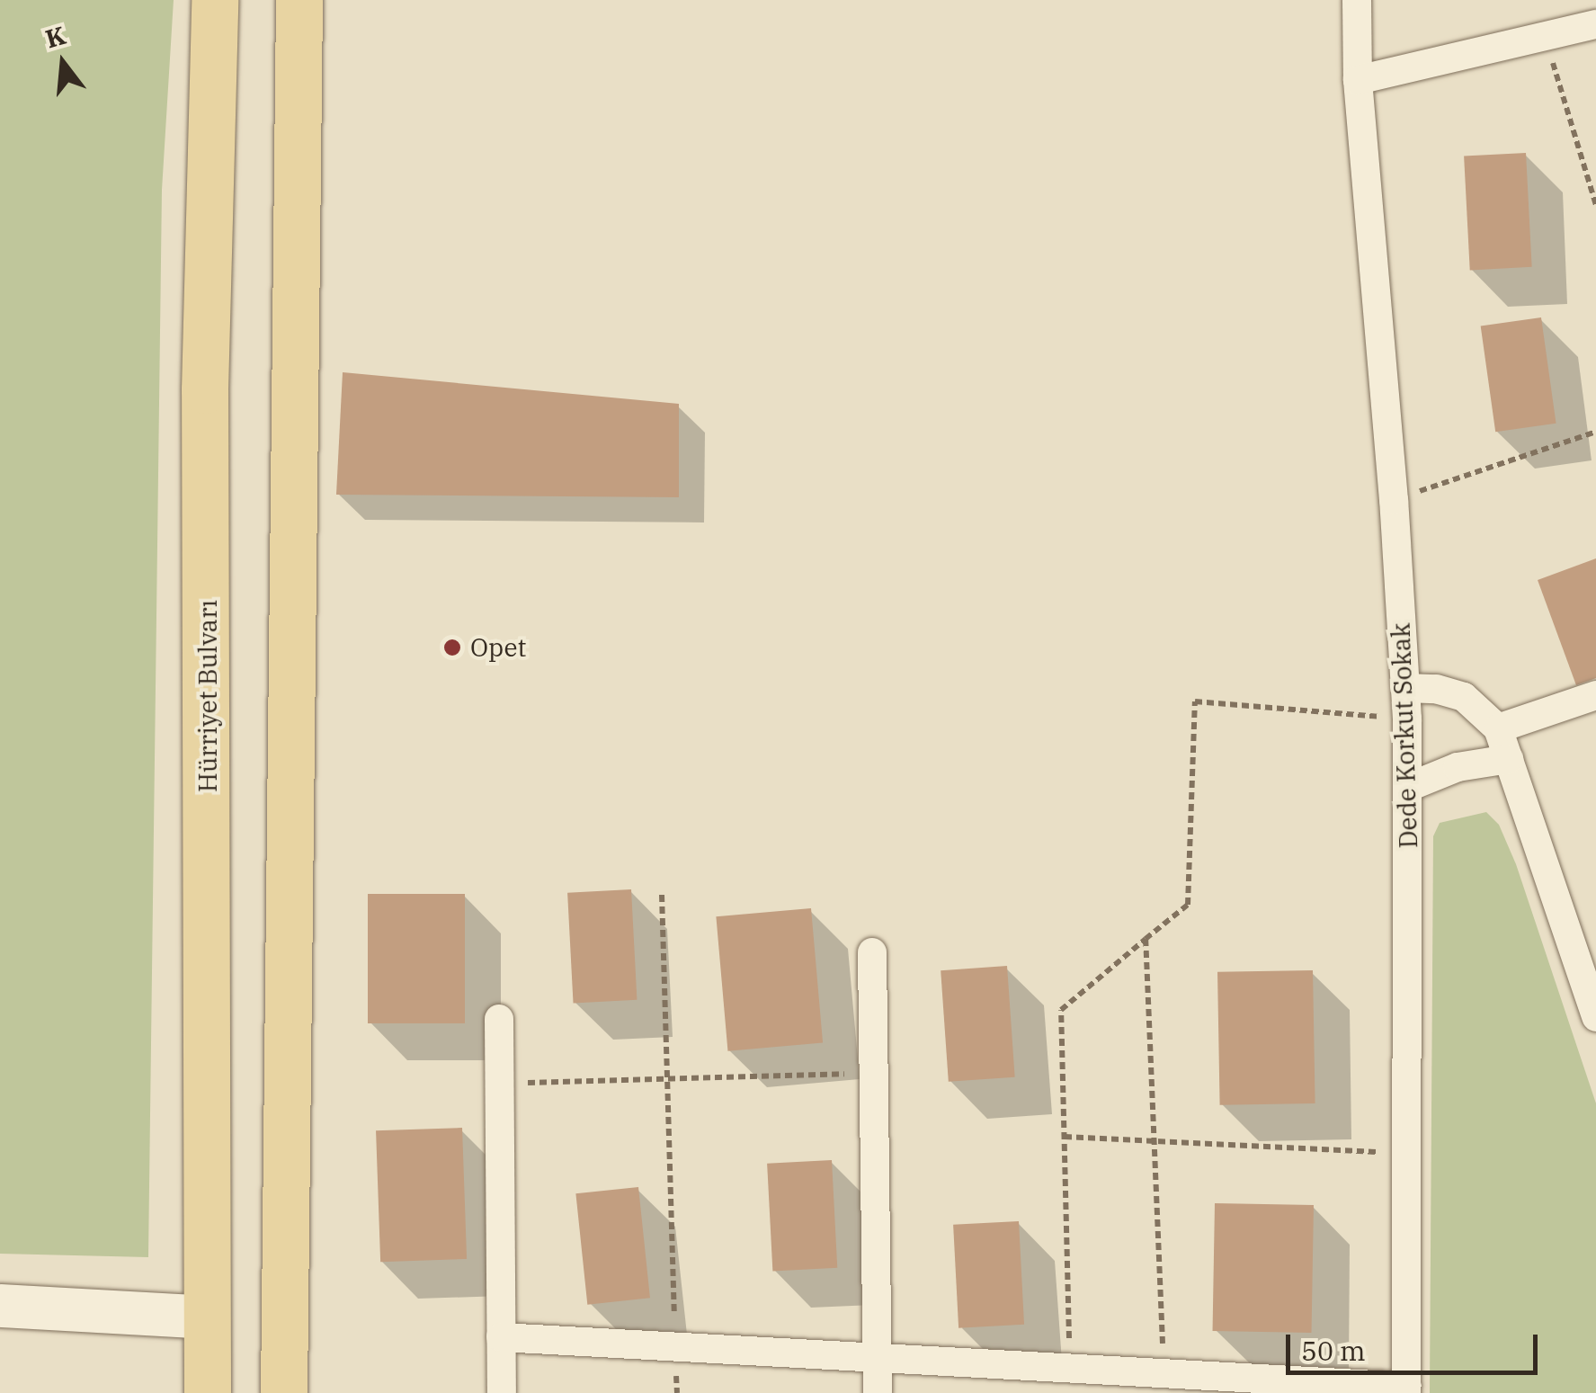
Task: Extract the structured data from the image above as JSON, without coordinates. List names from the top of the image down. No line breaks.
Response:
{"streets":{"main road":["Hürriyet Bulvarı"],"street":["Dede Korkut Sokak"]},"places":["Opet"],"scale_bar":"50 m","north":"top"}
